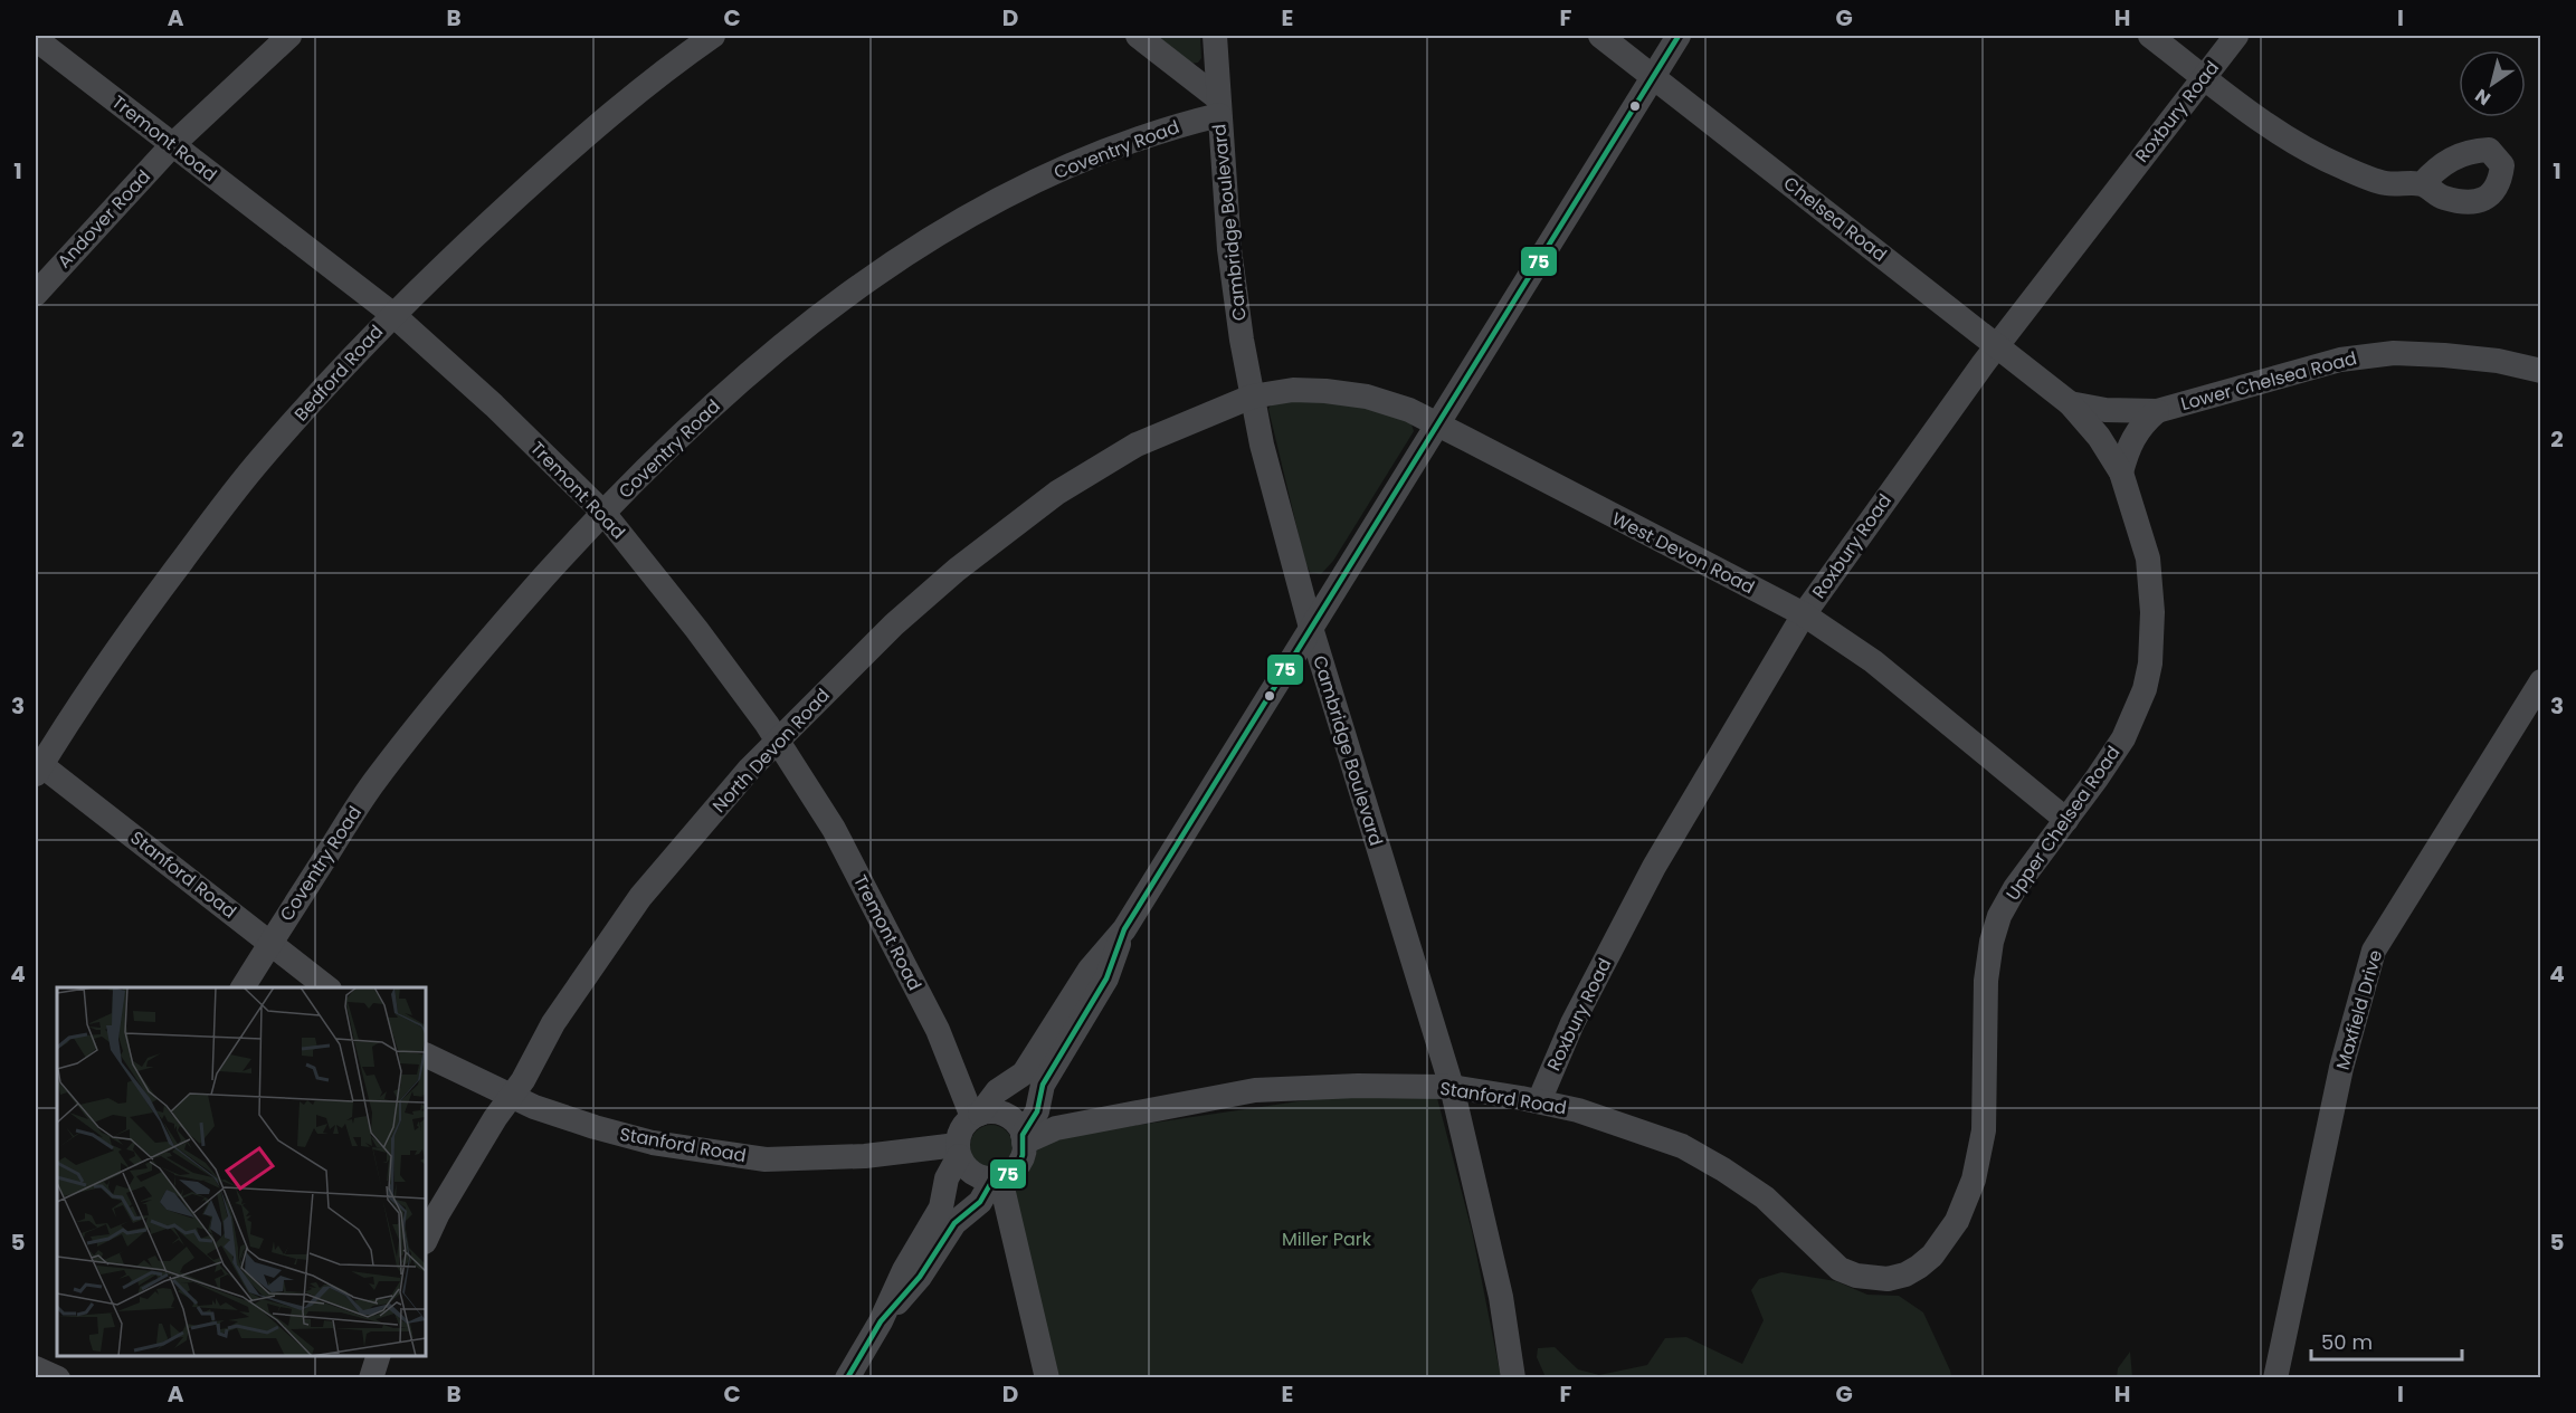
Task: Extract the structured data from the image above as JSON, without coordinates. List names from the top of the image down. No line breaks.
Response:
{"streets":{"street":["Roxbury Road","Tremont Road","Coventry Road","Andover Road","Chelsea Road","Cambridge Boulevard","Bedford Road","Lower Chelsea Road","West Devon Road","North Devon Road","Upper Chelsea Road","Stanford Road","Maxfield Drive"]},"crossings":[["Roxbury Road","Chelsea Road"],["Roxbury Road","West Devon Road"],["Roxbury Road","Stanford Road"],["Tremont Road","Coventry Road"],["Tremont Road","Andover Road"],["Tremont Road","Bedford Road"],["Tremont Road","North Devon Road"],["Tremont Road","Stanford Road"],["Coventry Road","Cambridge Boulevard"],["Coventry Road","Stanford Road"],["Chelsea Road","Lower Chelsea Road"],["Chelsea Road","Upper Chelsea Road"],["Cambridge Boulevard","West Devon Road"],["Cambridge Boulevard","North Devon Road"],["Cambridge Boulevard","Stanford Road"],["Bedford Road","Stanford Road"],["Lower Chelsea Road","Upper Chelsea Road"],["West Devon Road","North Devon Road"],["West Devon Road","Upper Chelsea Road"],["North Devon Road","Stanford Road"],["Upper Chelsea Road","Stanford Road"]],"parks":["Miller Park"],"lines":["transit line 75"],"scale_bar":"50 m","north":"bottom left","grid":{"columns":["A","B","C","D","E","F","G","H","I"],"rows":["1","2","3","4","5"]}}
